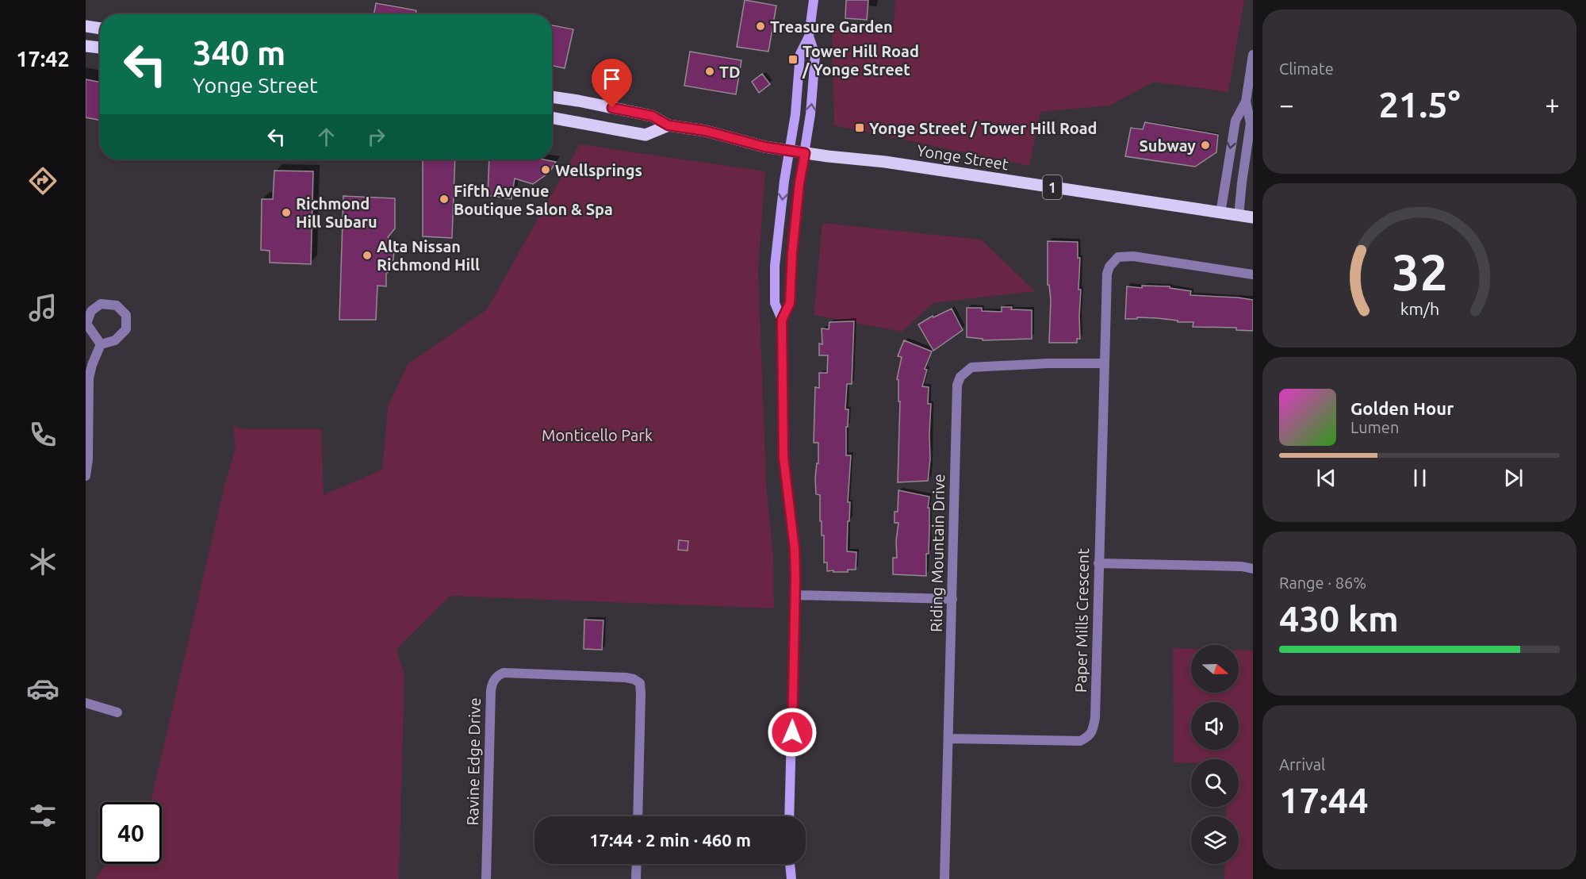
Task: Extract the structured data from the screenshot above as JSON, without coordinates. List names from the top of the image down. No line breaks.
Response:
{"streets":{"main road":["Yonge Street","1"],"street":["Riding Mountain Drive","Paper Mills Crescent","Ravine Edge Drive"]},"crossings":[["Riding Mountain Drive","Paper Mills Crescent"]],"parks":["Monticello Park"],"places":{"other":["Treasure Garden","TD","Subway","Wellsprings","Fifth Avenue Boutique Salon & Spa","Richmond Hill Subaru","Alta Nissan Richmond Hill"],"transit":["Tower Hill Road / Yonge Street","Yonge Street / Tower Hill Road"]},"north":"right","page":{"tabs":"17:42","tile":["Climate",["Range · 86%","430 km"],["Arrival","17:44"]],"turn":["340 m","Yonge Street"],"heat":["−","21.5°","+"],"song":["Golden Hour","Lumen"],"limit":"40","trip":"17:44 · 2 min · 460 m","gauge":["32","km/h"]}}
